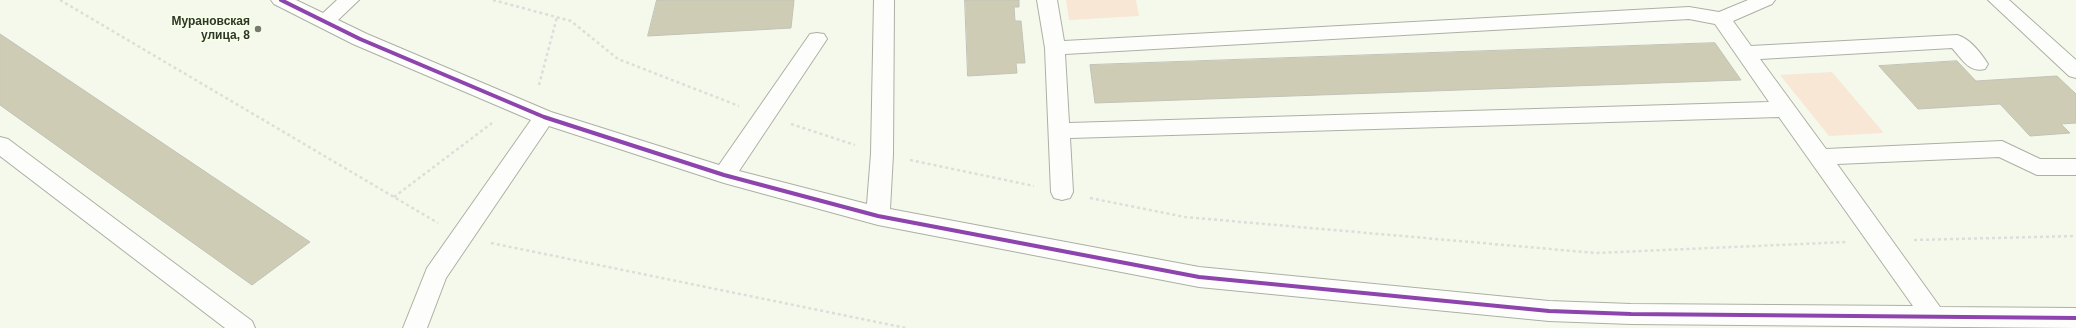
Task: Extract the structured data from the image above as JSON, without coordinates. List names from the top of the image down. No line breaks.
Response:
{"places":["Мурановская улица, 8"]}
